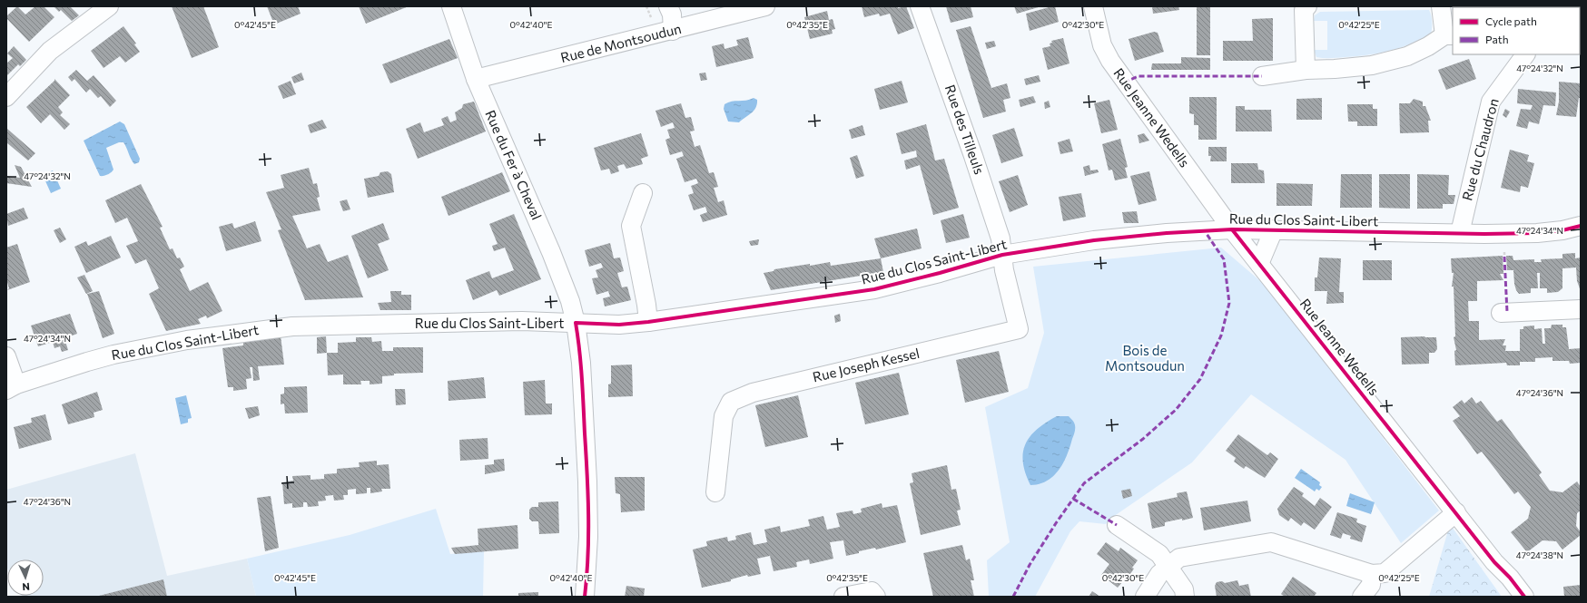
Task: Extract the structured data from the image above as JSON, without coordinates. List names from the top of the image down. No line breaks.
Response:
{"streets":{"street":["Rue de Montsoudun","Rue Jeanne Wedells","Rue des Tilleuls","Rue du Chaudron","Rue du Fer à Cheval","Rue du Clos Saint-Libert","Rue Joseph Kessel"]},"crossings":[["Rue de Montsoudun","Rue du Fer à Cheval"],["Rue Jeanne Wedells","Rue du Clos Saint-Libert"],["Rue des Tilleuls","Rue du Clos Saint-Libert"],["Rue des Tilleuls","Rue Joseph Kessel"],["Rue du Chaudron","Rue du Clos Saint-Libert"],["Rue du Fer à Cheval","Rue du Clos Saint-Libert"],["Rue du Clos Saint-Libert","Rue Joseph Kessel"]],"parks":["Bois de Montsoudun"],"legend":["Cycle path","Path"],"north":"bottom","coordinates":["0°42'45\"E","0°42'40\"E","0°42'35\"E","0°42'30\"E","0°42'25\"E","47°24'32\"N","47°24'34\"N","47°24'36\"N","47°24'38\"N"]}
